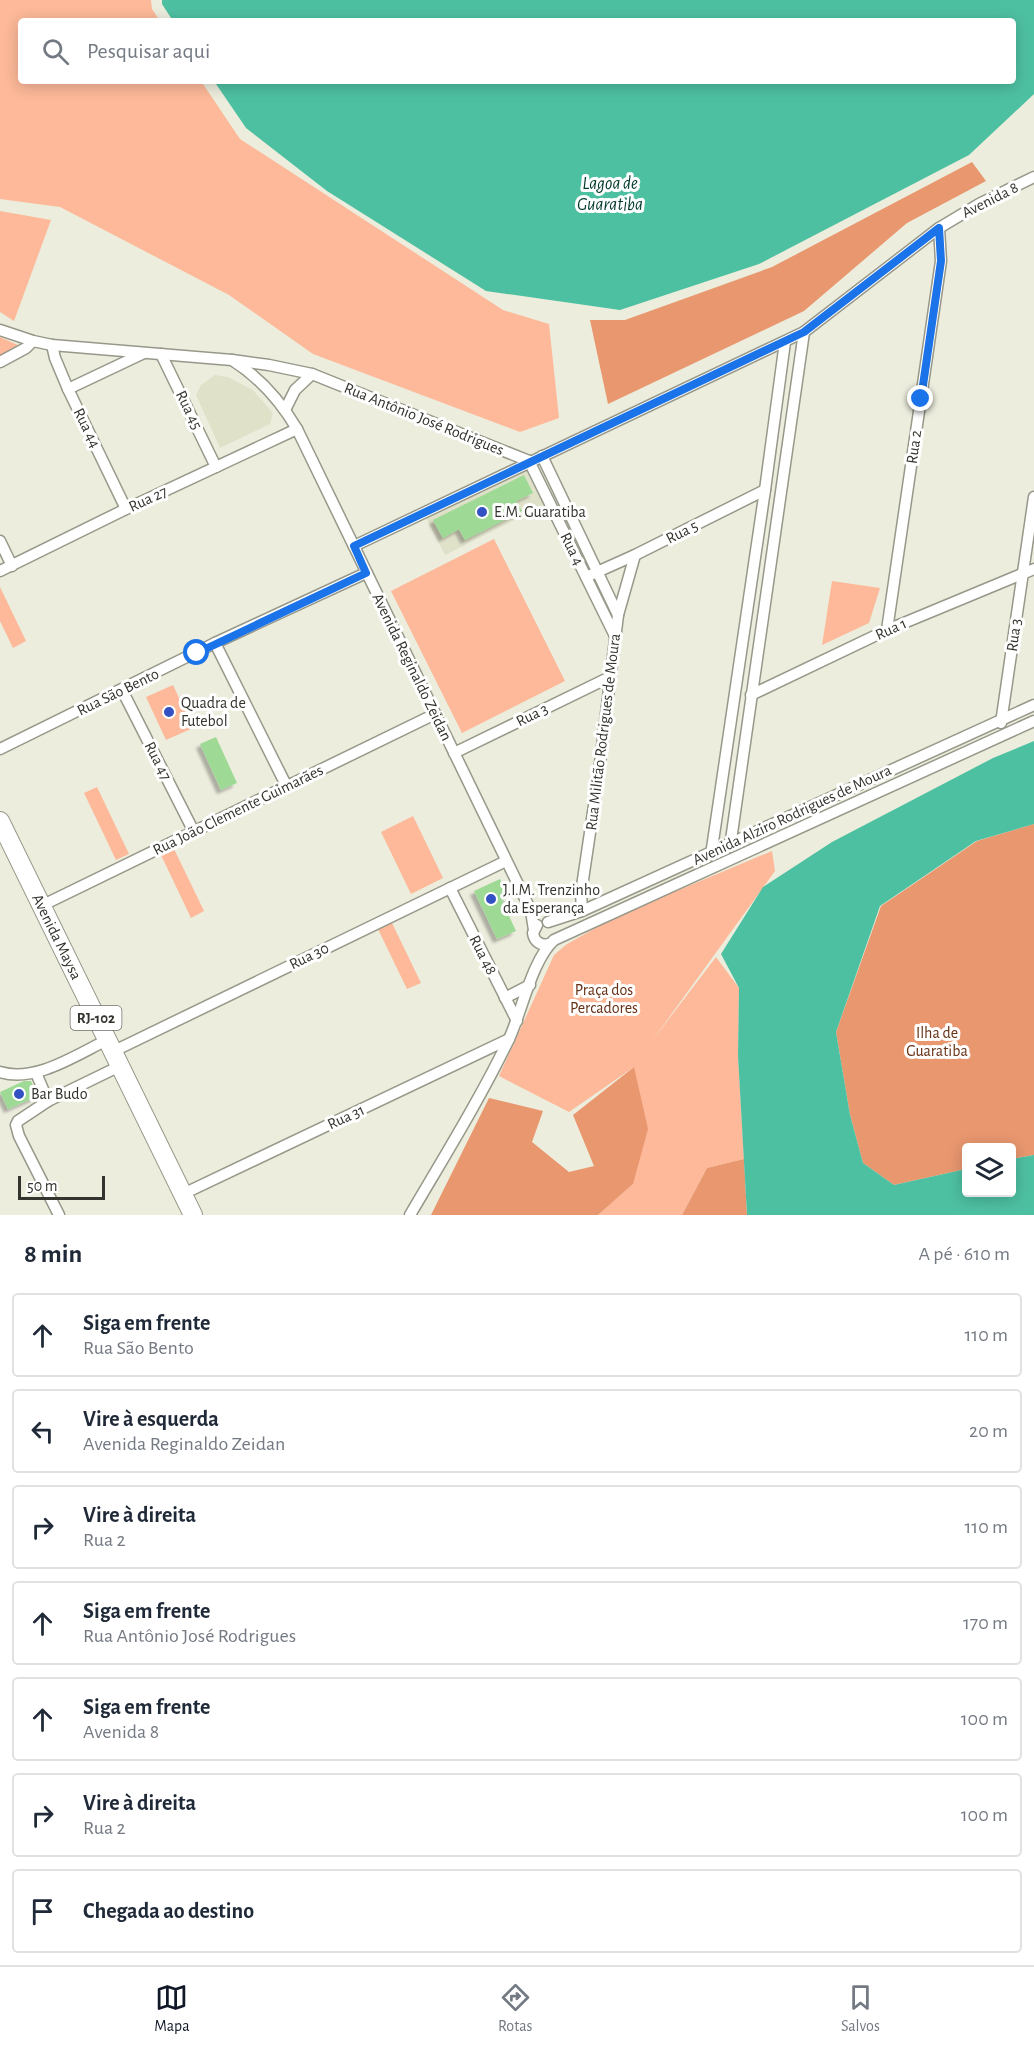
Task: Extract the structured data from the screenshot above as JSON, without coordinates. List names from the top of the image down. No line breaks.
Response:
{"streets":{"main road":["Avenida Maysa","RJ-102"],"street":["Avenida 8","Rua 45","Rua Antônio José Rodrigues","Rua 44","Rua 2","Rua 27","Rua 5","Rua 4","Rua 1","Rua 3","Avenida Reginaldo Zeidan","Rua São Bento","Rua Militão Rodrigues de Moura","Rua 47","Rua João Clemente Guimarães","Avenida Alziro Rodrigues de Moura","Rua 48","Rua 30","Rua 31"]},"crossings":[["Avenida 8","Rua 2"],["Rua 45","Rua 27"],["Rua Antônio José Rodrigues","Rua 4"],["Rua Antônio José Rodrigues","Avenida Reginaldo Zeidan"],["Rua 44","Rua 27"],["Rua 2","Rua 1"],["Rua 27","Avenida Reginaldo Zeidan"],["Rua 5","Rua 4"],["Rua 5","Rua Militão Rodrigues de Moura"],["Rua 4","Rua Militão Rodrigues de Moura"],["Rua 1","Rua 3"],["Rua 3","Avenida Reginaldo Zeidan"],["Rua 3","Rua Militão Rodrigues de Moura"],["Rua 3","Avenida Alziro Rodrigues de Moura"],["Avenida Reginaldo Zeidan","Rua São Bento"],["Avenida Reginaldo Zeidan","Rua João Clemente Guimarães"],["Avenida Reginaldo Zeidan","Avenida Alziro Rodrigues de Moura"],["Avenida Reginaldo Zeidan","Rua 48"],["Avenida Reginaldo Zeidan","Rua 30"],["Avenida Reginaldo Zeidan","Rua 31"],["Rua São Bento","Rua 47"],["Rua Militão Rodrigues de Moura","Avenida Alziro Rodrigues de Moura"],["Rua 47","Rua João Clemente Guimarães"],["Rua João Clemente Guimarães","Avenida Maysa"],["Avenida Maysa","Rua 30"],["Avenida Maysa","Rua 31"],["Rua 48","Rua 30"]],"water":["Lagoa de Guaratiba"],"parks":["Praça dos Percadores","Ilha de Guaratiba"],"places":["E.M. Guaratiba","Quadra de Futebol","J.I.M. Trenzinho da Esperança","Bar Budo"],"scale_bar":"50 m","page":{"search":"Pesquisar aqui","scale":"50 m","heading":["8 min","A pé · 610 m"],"list":[["Siga em frente","Rua São Bento","110 m"],["Vire à esquerda","Avenida Reginaldo Zeidan","20 m"],["Vire à direita","Rua 2","110 m"],["Siga em frente","Rua Antônio José Rodrigues","170 m"],["Siga em frente","Avenida 8","100 m"],["Vire à direita","Rua 2","100 m"],"Chegada ao destino"],"nav":["Mapa","Rotas","Salvos"]}}
